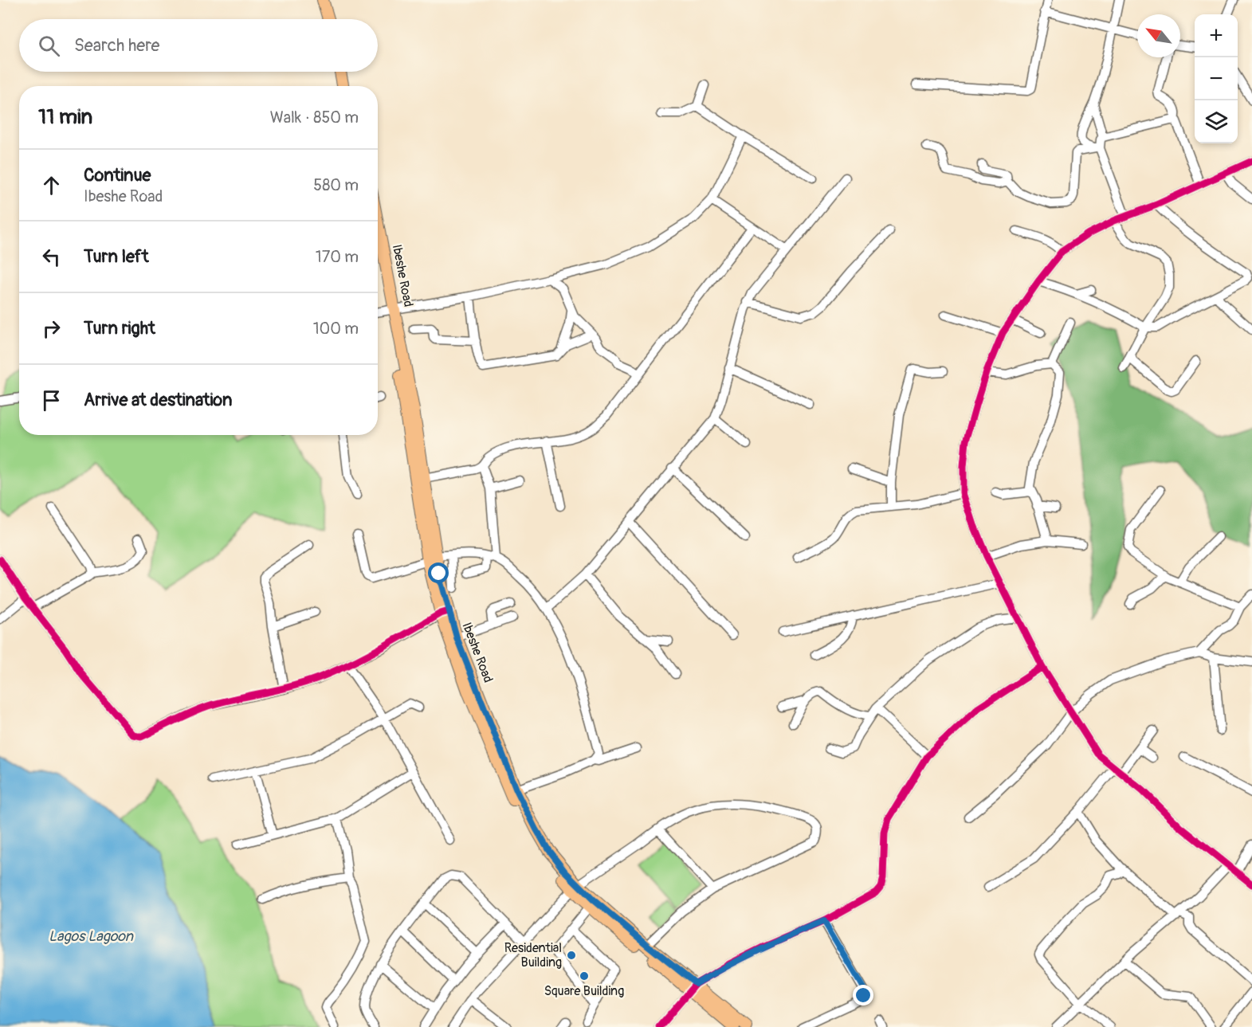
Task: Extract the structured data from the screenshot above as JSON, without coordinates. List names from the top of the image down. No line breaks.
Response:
{"streets":{"main road":["Ibeshe Road"]},"water":["Lagos Lagoon"],"places":["Residential Building","Square Building"],"north":"top left","page":{"map_buttons":["+","−"],"search":"Search here","heading":["11 min","Walk · 850 m"],"list":[["Continue","Ibeshe Road","580 m"],["Turn left","170 m"],["Turn right","100 m"],"Arrive at destination"]}}
